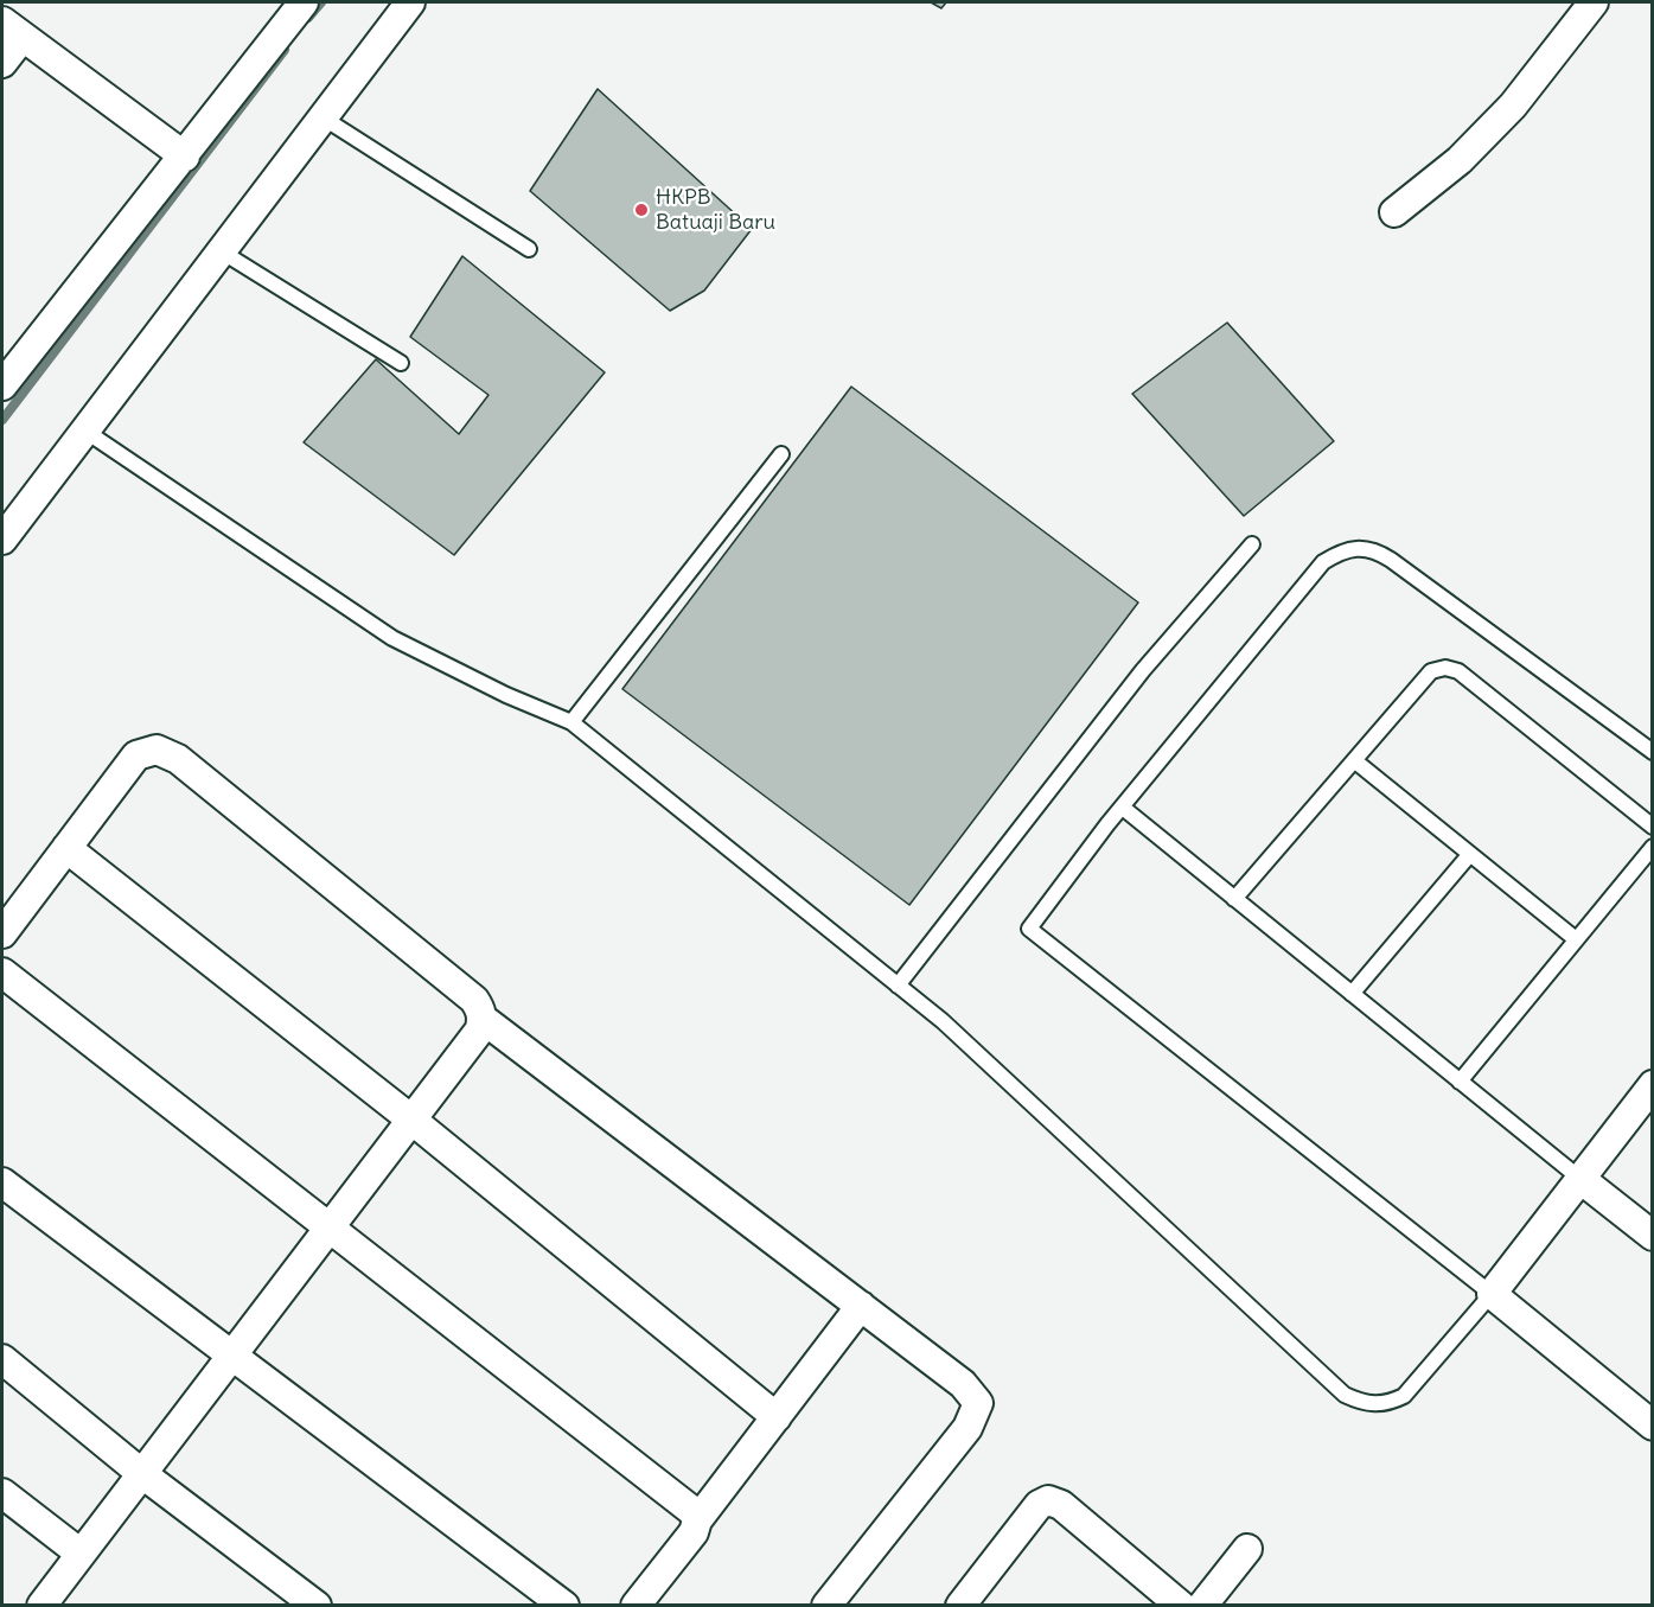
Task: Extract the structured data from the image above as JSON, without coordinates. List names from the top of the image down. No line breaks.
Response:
{"places":["HKPB Batuaji Baru"]}
